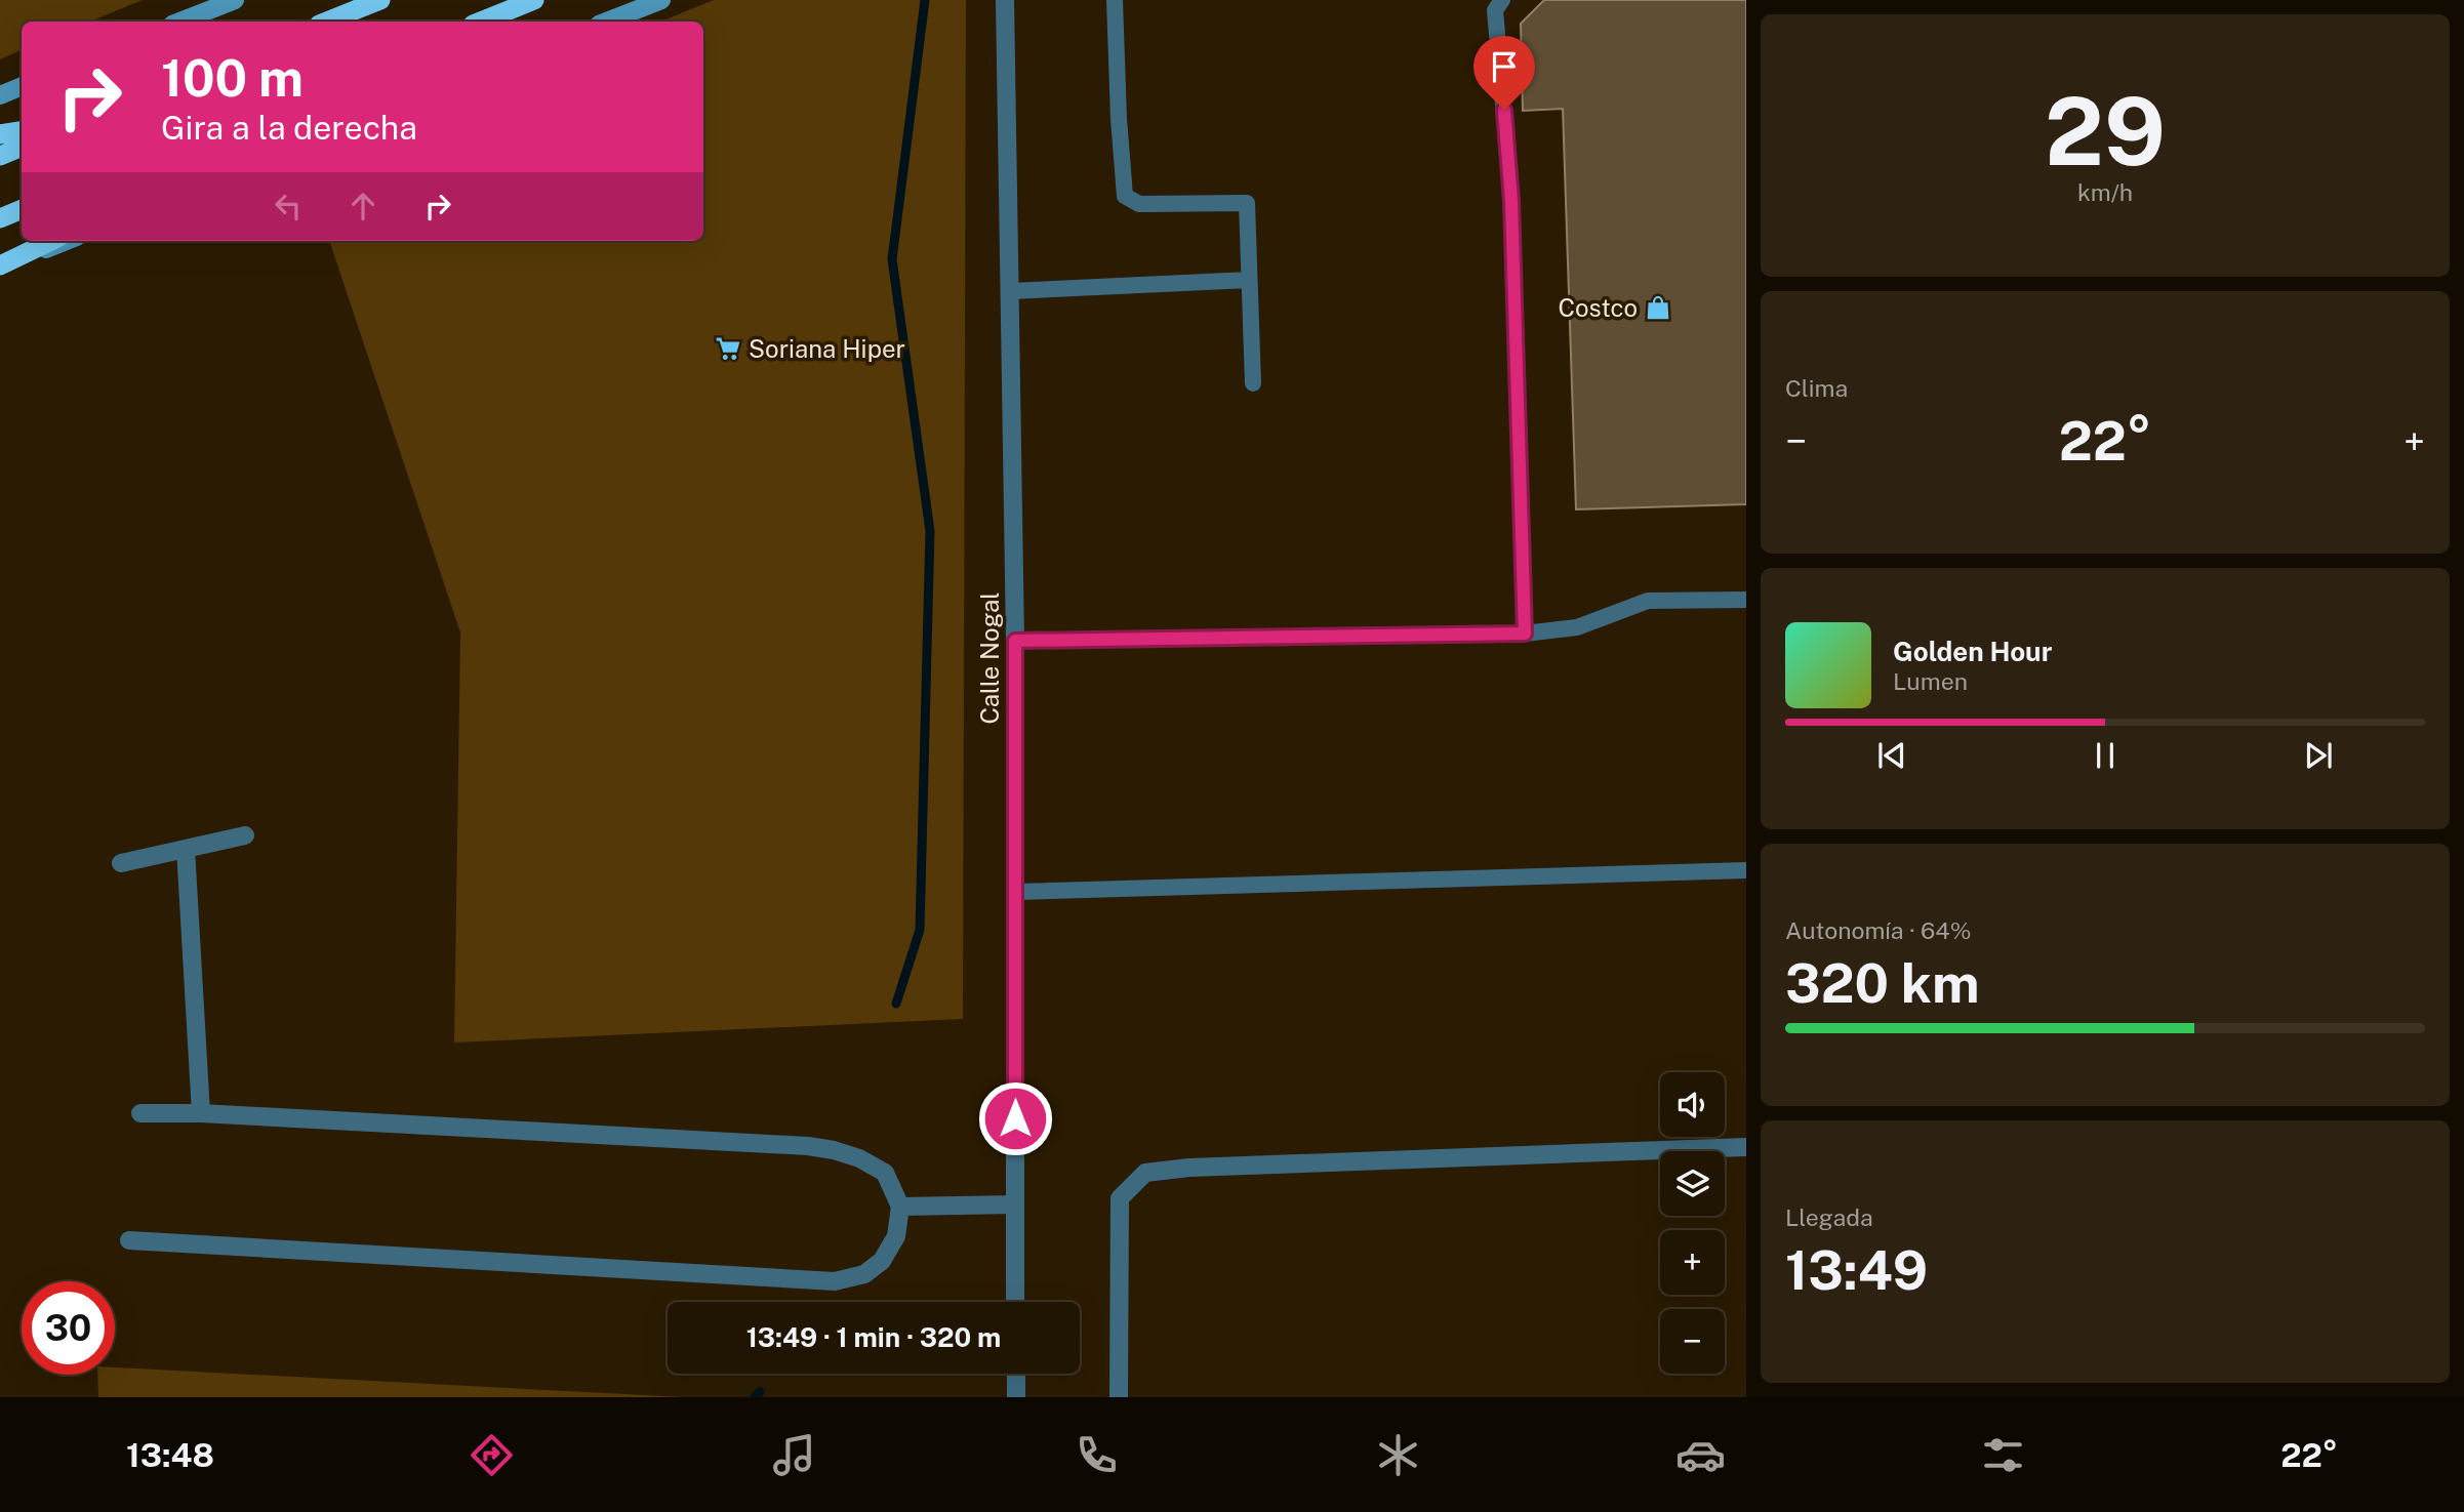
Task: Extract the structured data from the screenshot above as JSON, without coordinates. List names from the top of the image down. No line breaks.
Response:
{"streets":{"street":["Calle Nogal"]},"places":{"shop":["Costco"],"supermarket":["Soriana Hiper"]},"page":{"tile":[["29","km/h"],"Clima",["Autonomía · 64%","320 km"],["Llegada","13:49"]],"turn":["100 m","Gira a la derecha"],"heat":["−","22°","+"],"song":["Golden Hour","Lumen"],"map_buttons":["+","−"],"limit":"30","trip":"13:49 · 1 min · 320 m","tabs":["13:48","22°"]}}
